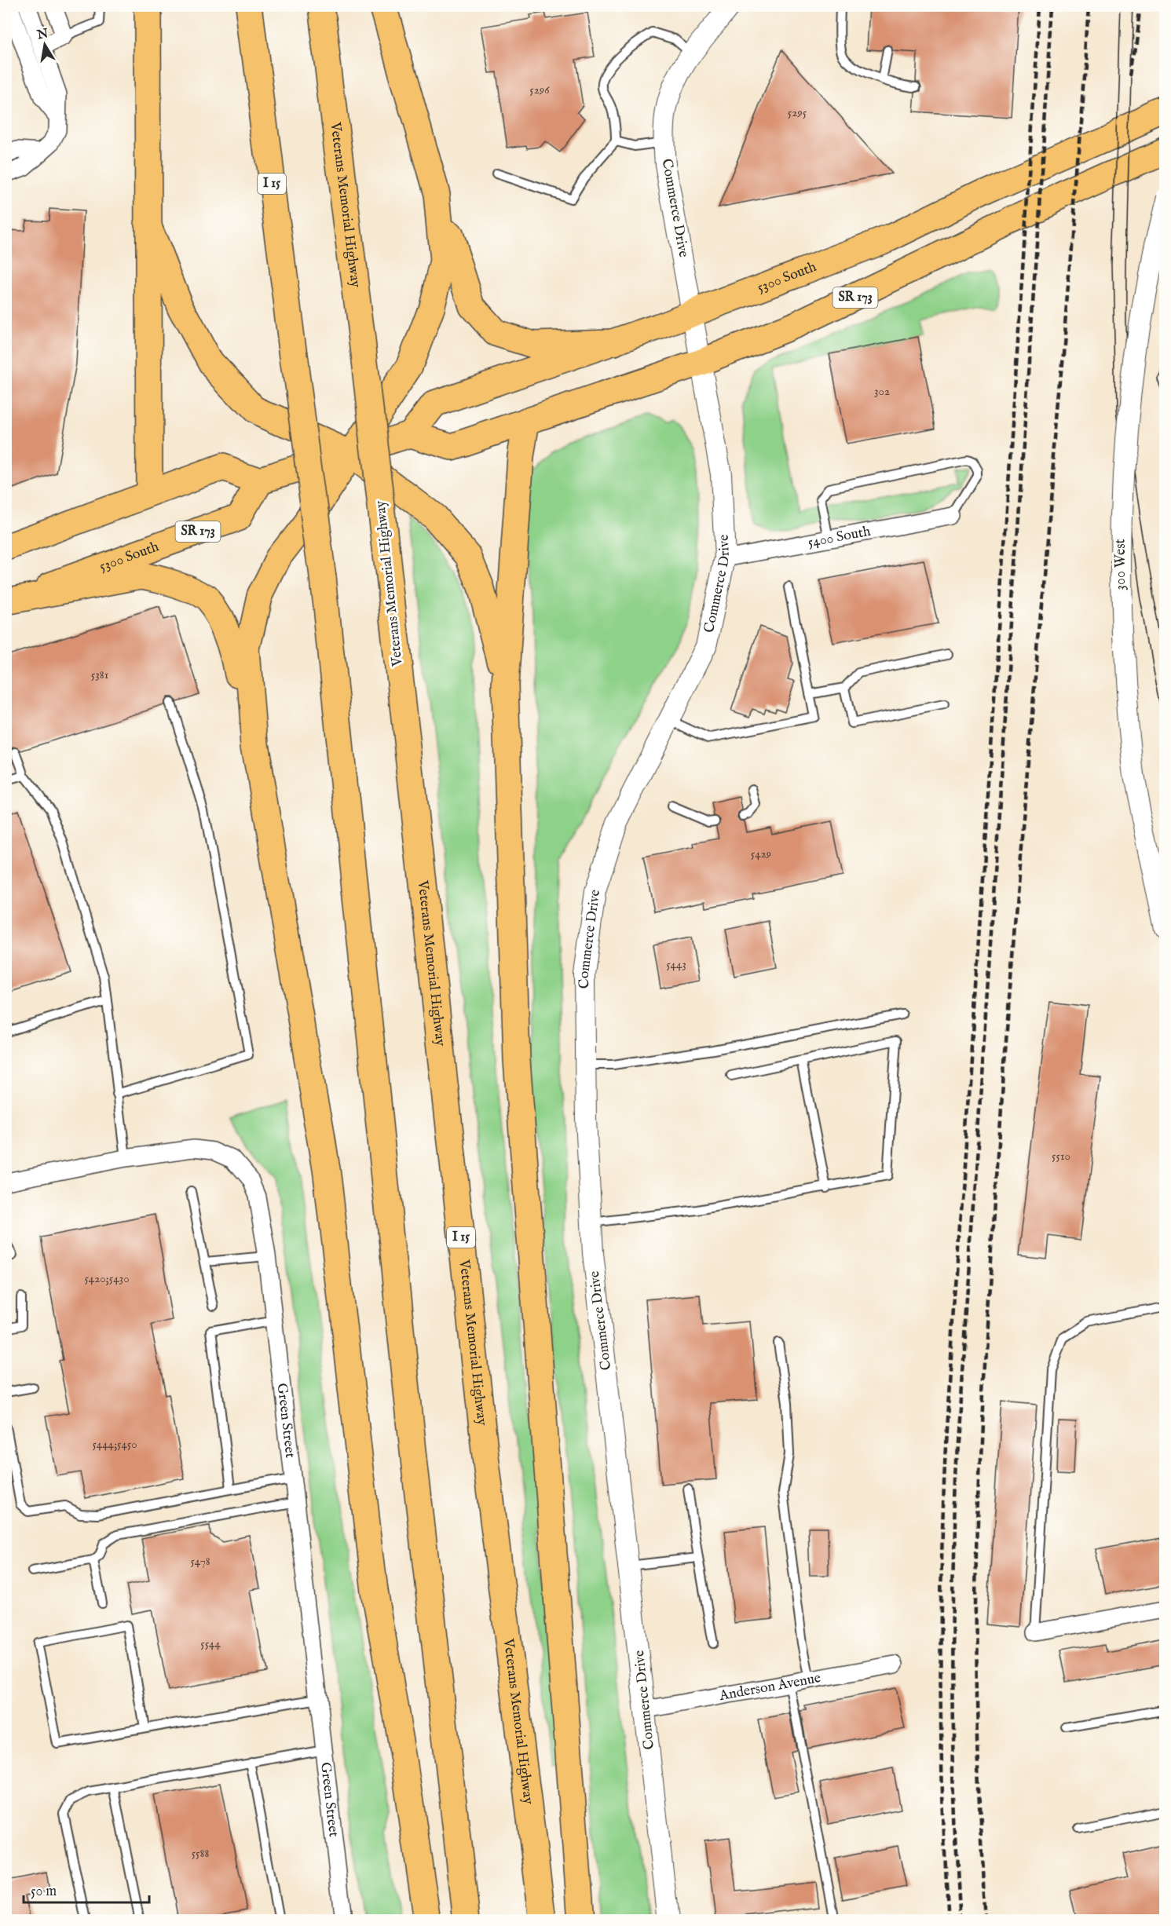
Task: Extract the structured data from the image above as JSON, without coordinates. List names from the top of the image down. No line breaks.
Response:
{"streets":{"main road":["I 15","Veterans Memorial Highway","5300 South","SR 173"],"street":["Commerce Drive","5400 South","300 West","Green Street","Anderson Avenue"]},"crossings":[["Commerce Drive","5300 South"],["Commerce Drive","SR 173"],["Commerce Drive","5400 South"],["Commerce Drive","Anderson Avenue"],["5300 South","SR 173"]],"house_numbers":["5296","5295","302","5381","5429","5443","5510","5420;5430","5444;5450","5478","5544","5588"],"scale_bar":"50 m","north":"top"}
